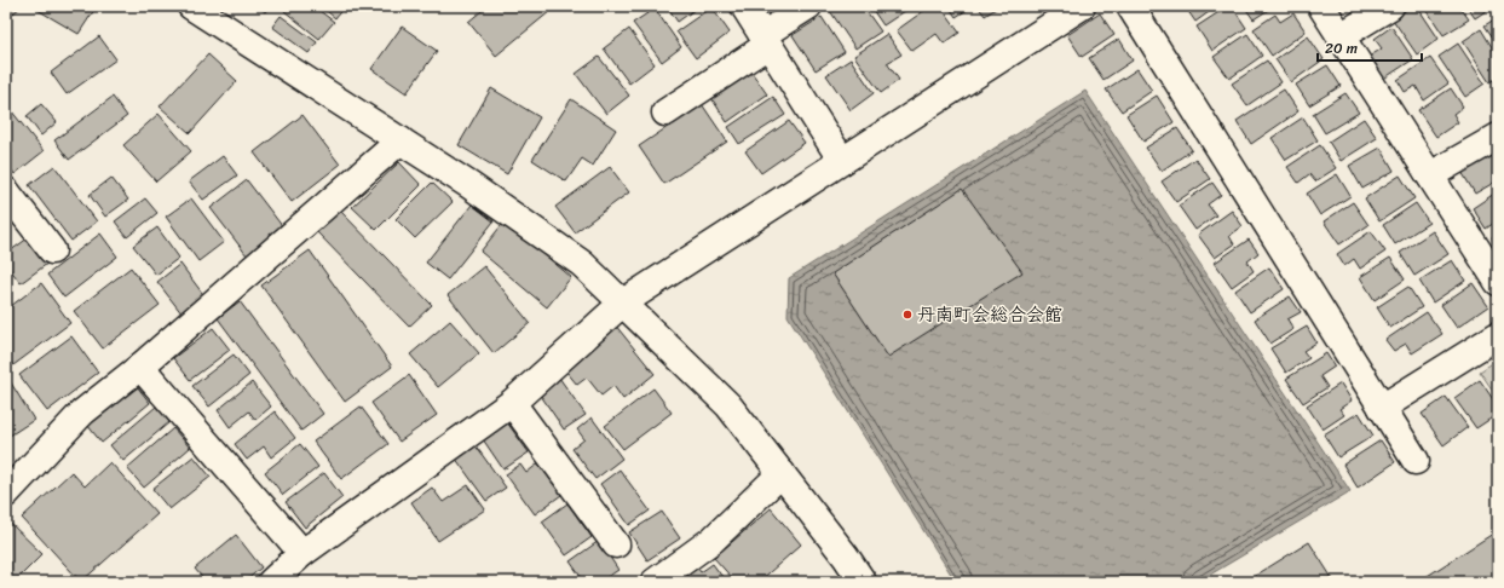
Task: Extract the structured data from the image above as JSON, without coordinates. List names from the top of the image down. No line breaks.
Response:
{"places":["丹南町会総合会館"],"scale_bar":"20 m"}
